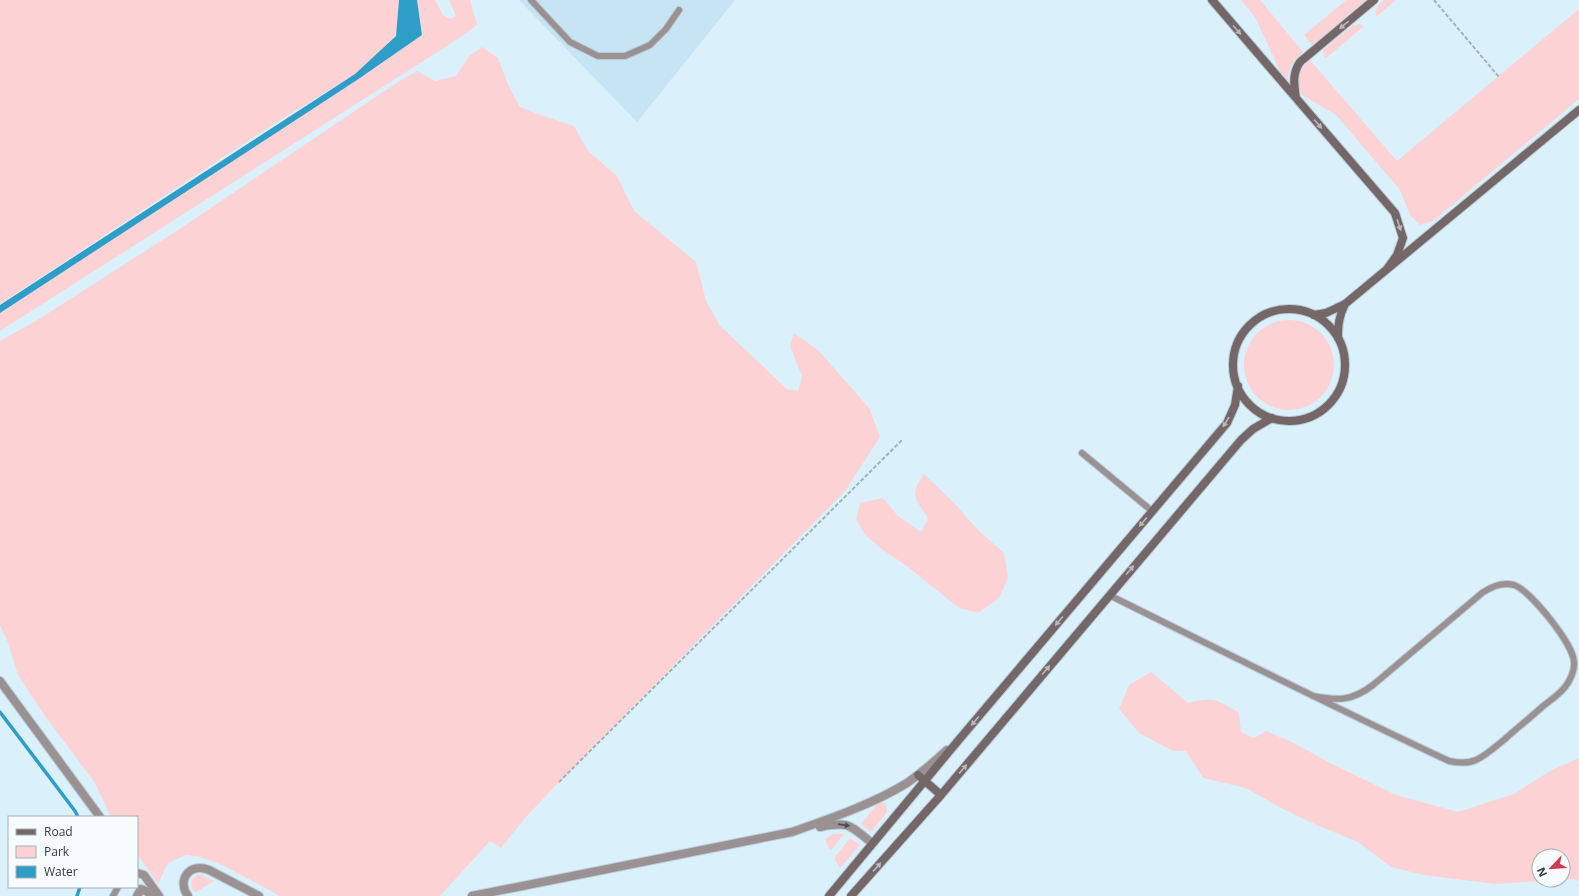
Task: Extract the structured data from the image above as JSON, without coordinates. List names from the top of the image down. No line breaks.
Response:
{"legend":["Road","Park","Water"],"north":"bottom left"}
